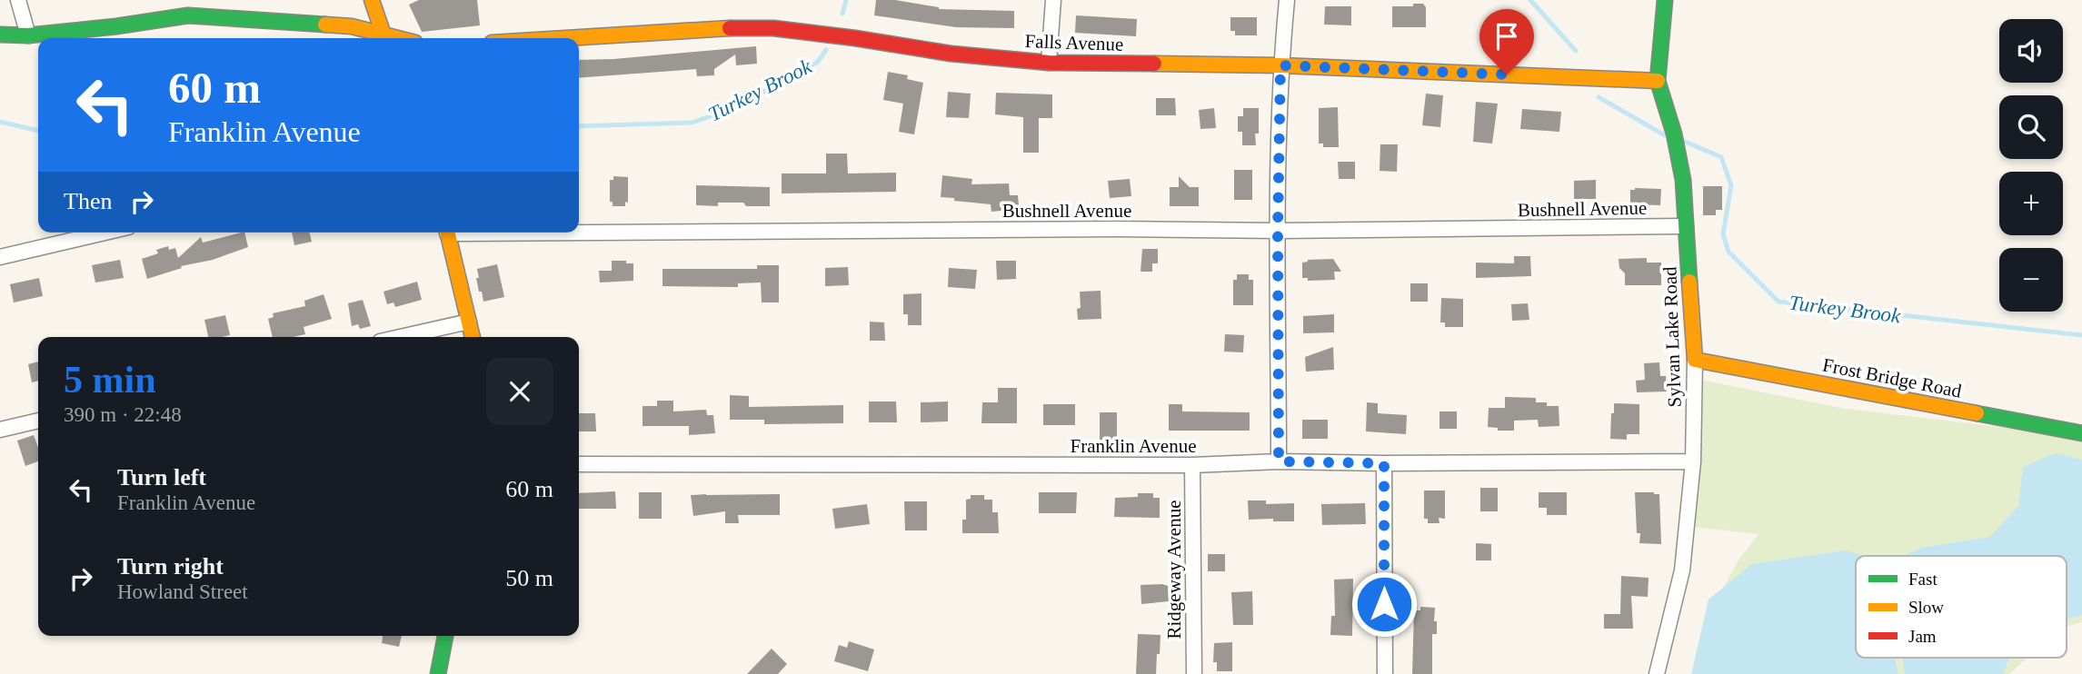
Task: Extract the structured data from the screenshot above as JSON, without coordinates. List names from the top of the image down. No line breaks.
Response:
{"streets":{"main road":["Falls Avenue","Sylvan Lake Road","Frost Bridge Road"],"street":["Bushnell Avenue","Franklin Avenue","Ridgeway Avenue"]},"crossings":[["Falls Avenue","Sylvan Lake Road"],["Bushnell Avenue","Sylvan Lake Road"],["Sylvan Lake Road","Frost Bridge Road"],["Sylvan Lake Road","Franklin Avenue"],["Franklin Avenue","Ridgeway Avenue"]],"water":["Turkey Brook"],"legend":["Fast","Slow","Jam"],"page":{"map_buttons":["+","−"],"turn":["60 m","Franklin Avenue"],"then":"Then","heading":["5 min","390 m · 22:48"],"list":[{"name":"Turn left","note":"Franklin Avenue","value":"60 m"},{"name":"Turn right","note":"Howland Street","value":"50 m"}]}}
